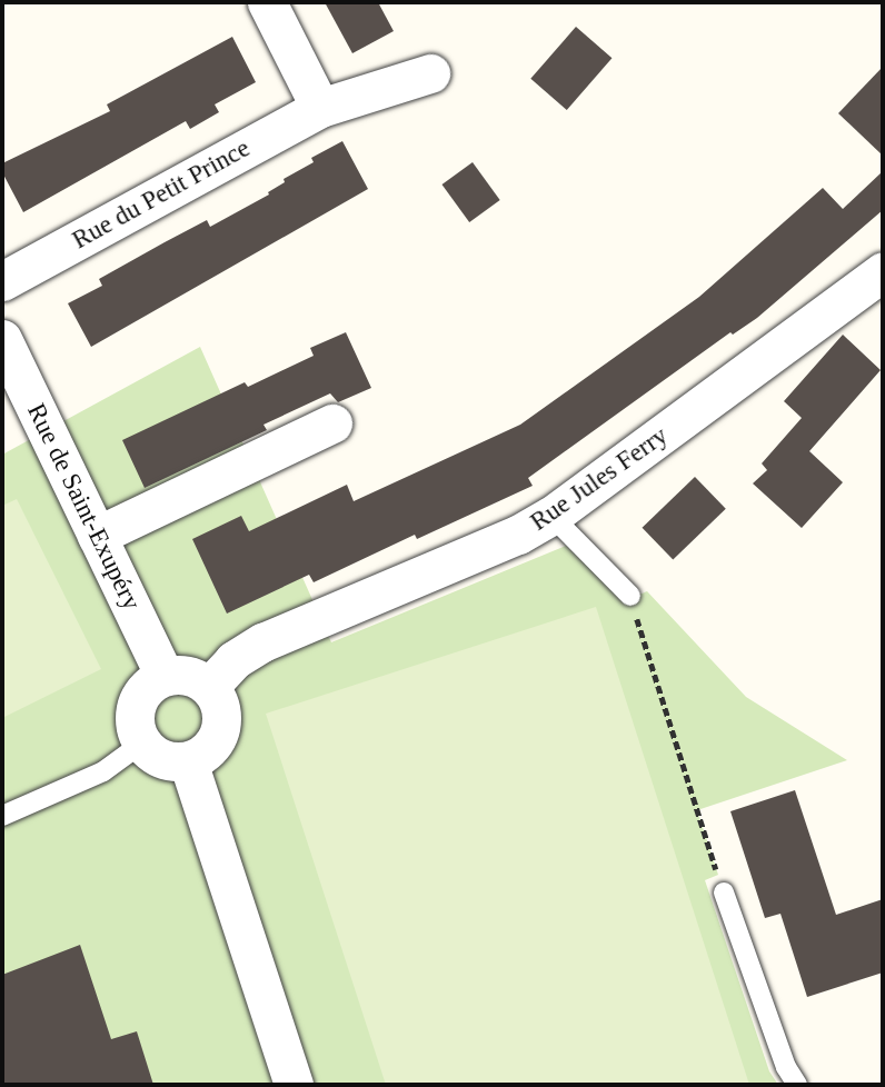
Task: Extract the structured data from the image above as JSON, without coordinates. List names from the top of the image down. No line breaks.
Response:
{"streets":{"street":["Rue du Petit Prince","Rue Jules Ferry","Rue de Saint-Exupéry"]},"crossings":[["Rue Jules Ferry","Rue de Saint-Exupéry"]]}
